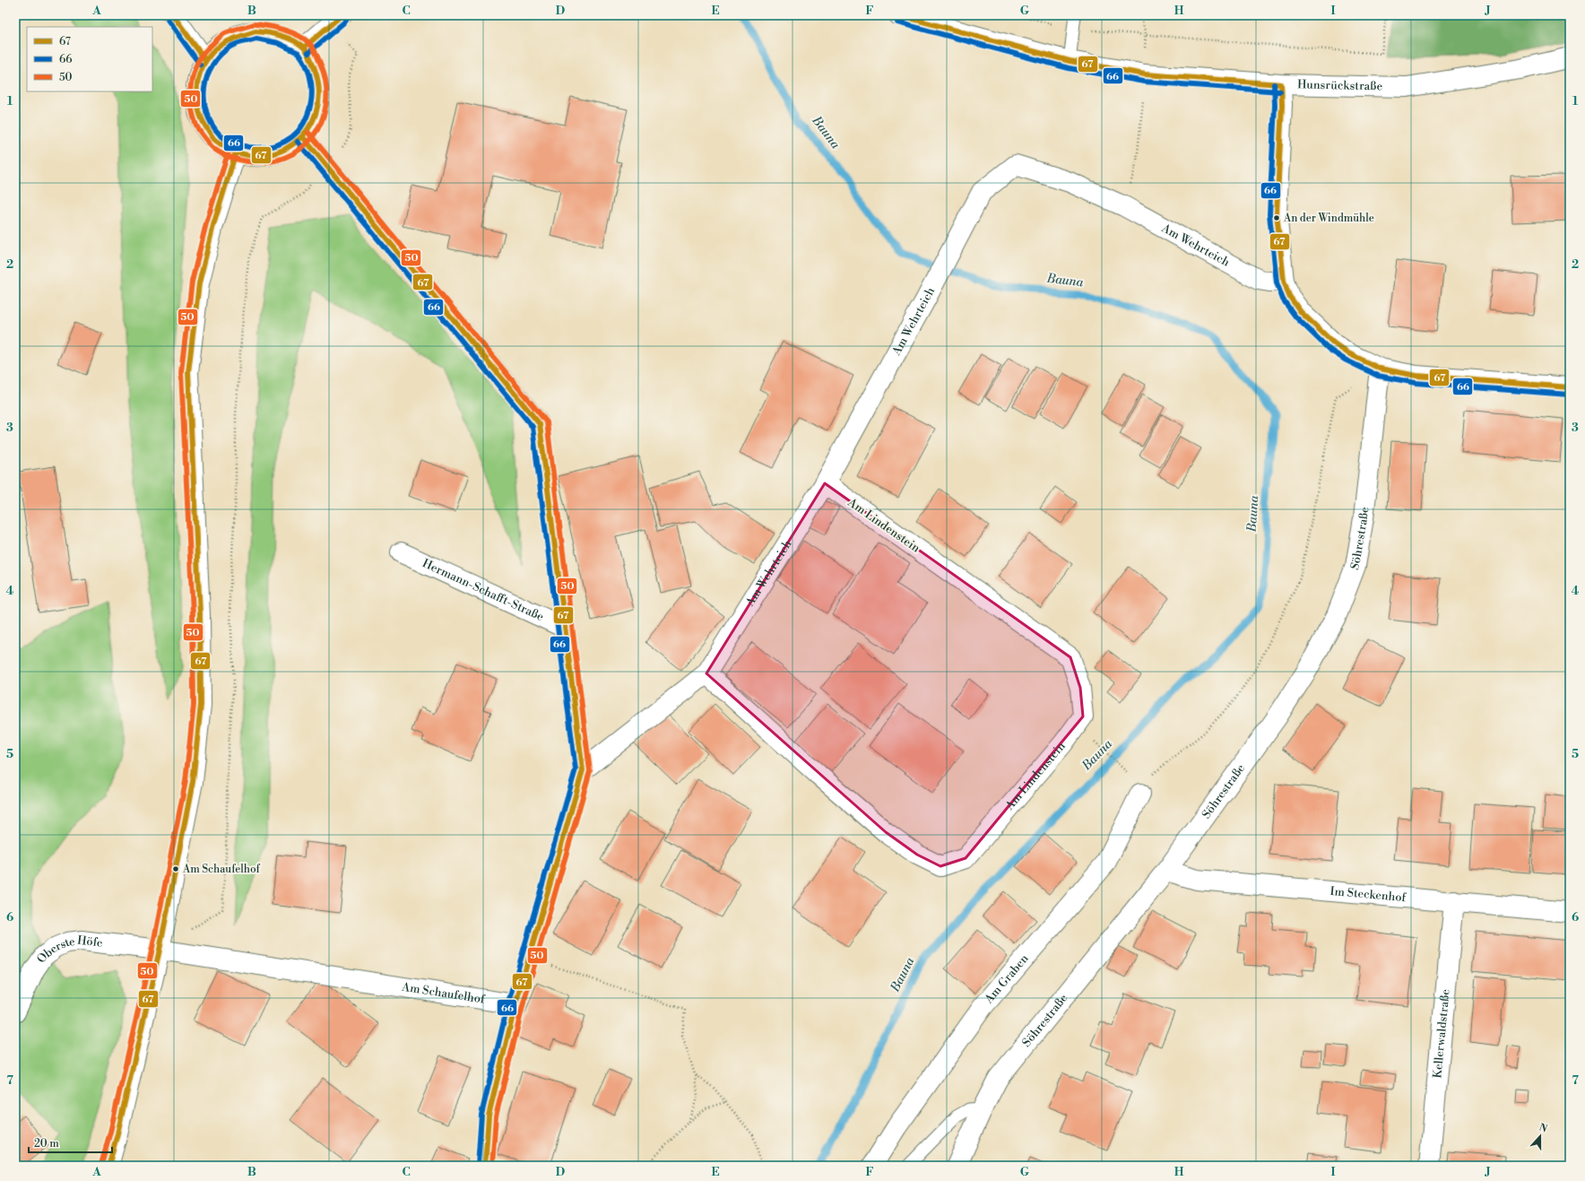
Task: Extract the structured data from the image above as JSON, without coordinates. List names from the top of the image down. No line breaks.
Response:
{"streets":{"street":["Hunsrückstraße","Am Wehrteich","Am Lindenstein","Söhrestraße","Hermann-Schafft-Straße","Im Steckenhof","Oberste Höfe","Am Graben","Am Schaufelhof","Kellerwaldstraße"]},"crossings":[["Am Wehrteich","Am Lindenstein"],["Am Wehrteich","Hermann-Schafft-Straße"],["Söhrestraße","Im Steckenhof"],["Hermann-Schafft-Straße","Am Schaufelhof"],["Im Steckenhof","Kellerwaldstraße"],["Oberste Höfe","Am Schaufelhof"]],"water":["Bauna"],"places":["An der Windmühle","Am Schaufelhof"],"lines":["transit line 67","transit line 66","transit line 50"],"legend":["67","66","50"],"scale_bar":"20 m","north":"top","grid":{"columns":["A","B","C","D","E","F","G","H","I","J"],"rows":["1","2","3","4","5","6","7"]}}
